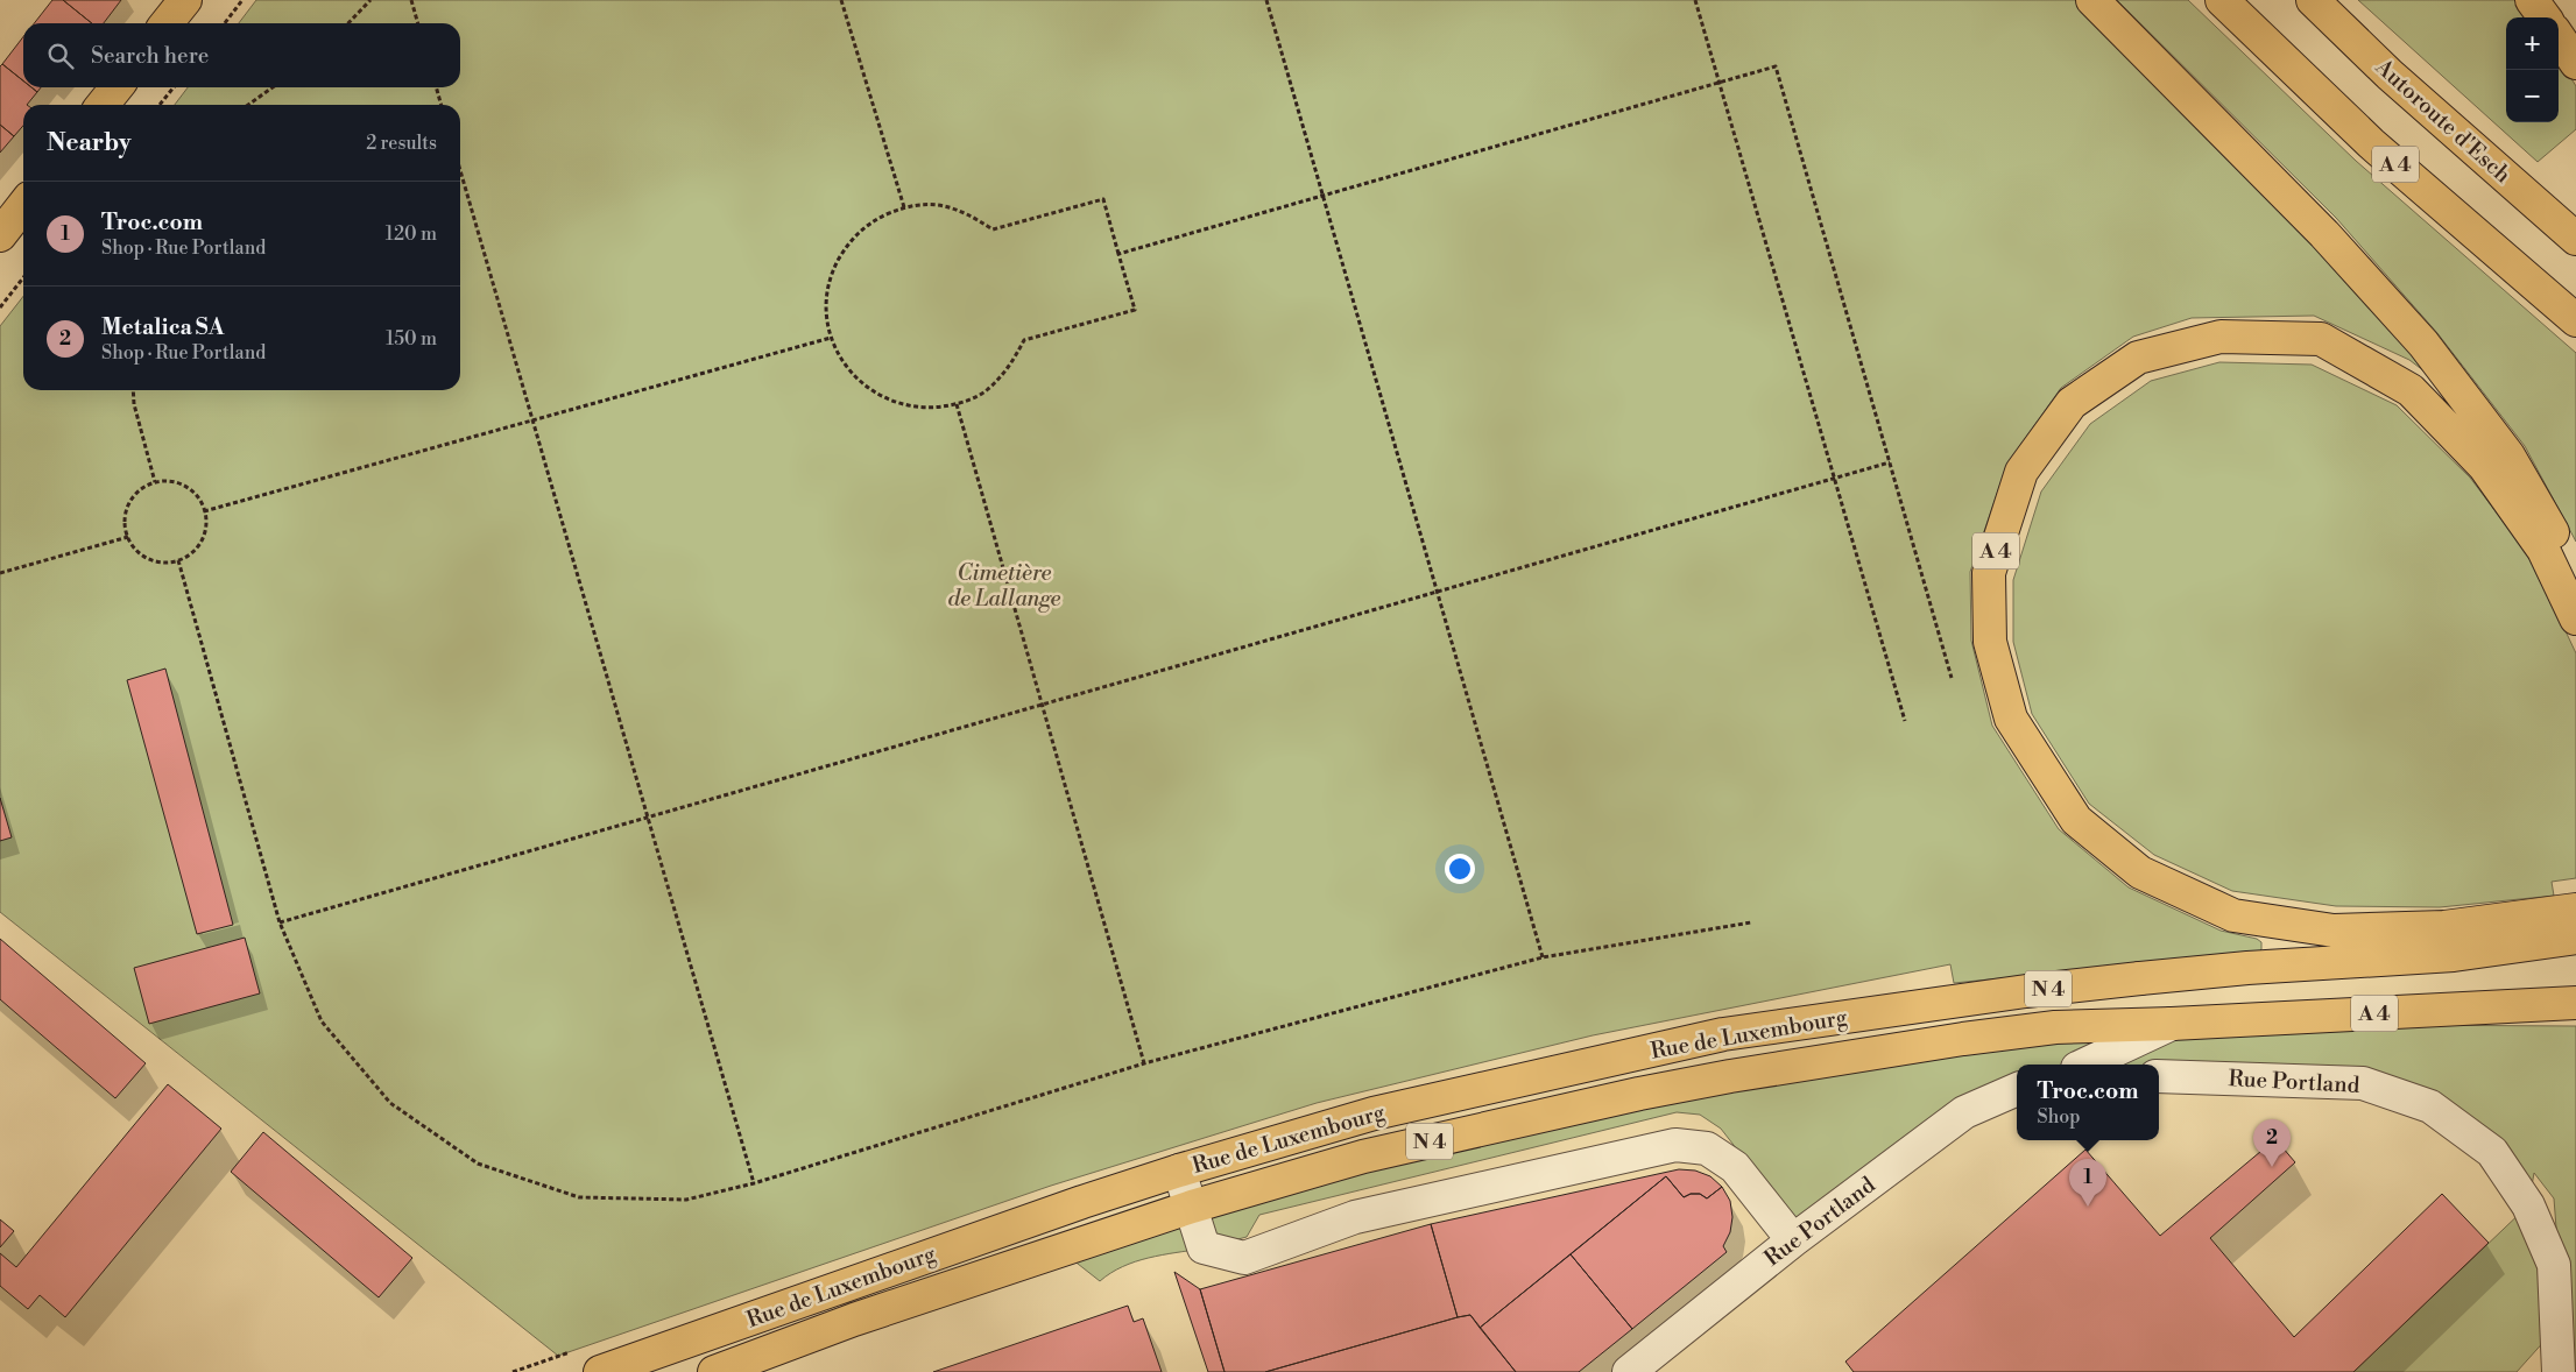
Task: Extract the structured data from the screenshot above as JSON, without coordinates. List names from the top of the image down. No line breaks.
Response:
{"streets":{"main road":["Autoroute d'Esch","A 4","N 4","Rue de Luxembourg"],"street":["Rue Portland"]},"crossings":[["A 4","Rue de Luxembourg"]],"parks":["Cimetière de Lallange"],"page":{"map_buttons":["+","−"],"search":"Search here","heading":["Nearby","2 results"],"list":[{"mark":"1","name":"Troc.com","note":"Shop · Rue Portland","value":"120 m"},{"mark":"2","name":"Metalica SA","note":"Shop · Rue Portland","value":"150 m"}],"popup":["Troc.com","Shop"],"pins":["2","1"]}}
